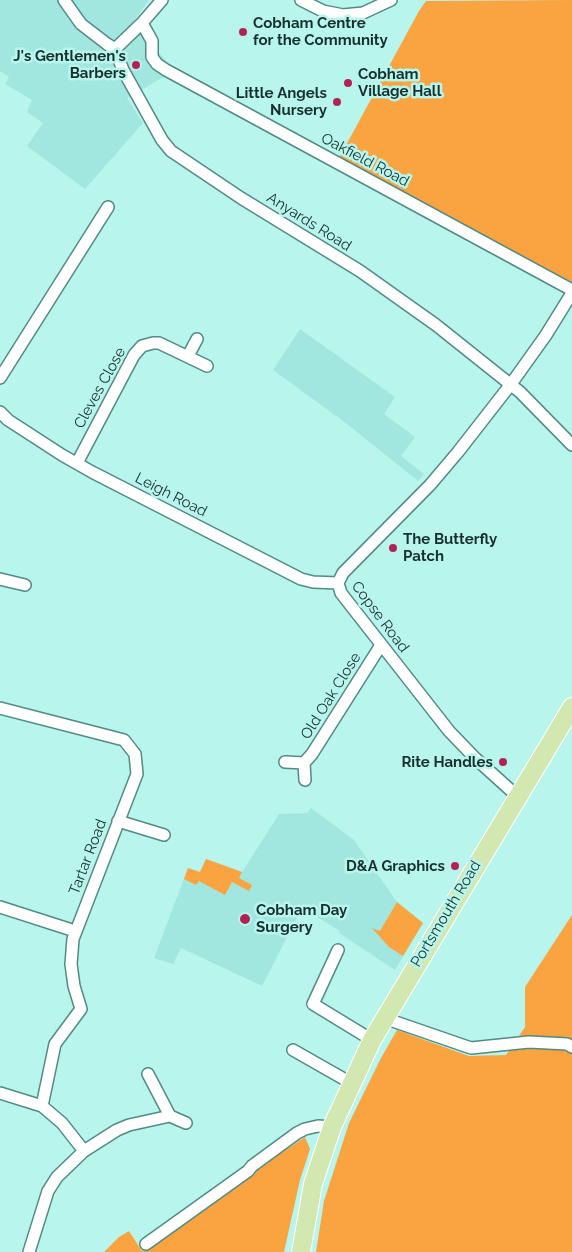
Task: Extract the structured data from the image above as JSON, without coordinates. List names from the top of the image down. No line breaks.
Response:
{"streets":{"main road":["Portsmouth Road"],"street":["Oakfield Road","Anyards Road","Cleves Close","Leigh Road","Copse Road","Old Oak Close","Tartar Road"]},"crossings":[["Oakfield Road","Anyards Road"],["Oakfield Road","Copse Road"],["Anyards Road","Copse Road"],["Cleves Close","Leigh Road"],["Leigh Road","Copse Road"],["Copse Road","Old Oak Close"],["Copse Road","Portsmouth Road"]],"places":["Cobham Centre for the Community","J's Gentlemen's Barbers","Cobham Village Hall","Little Angels Nursery","The Butterfly Patch","Rite Handles","D&A Graphics","Cobham Day Surgery"]}
